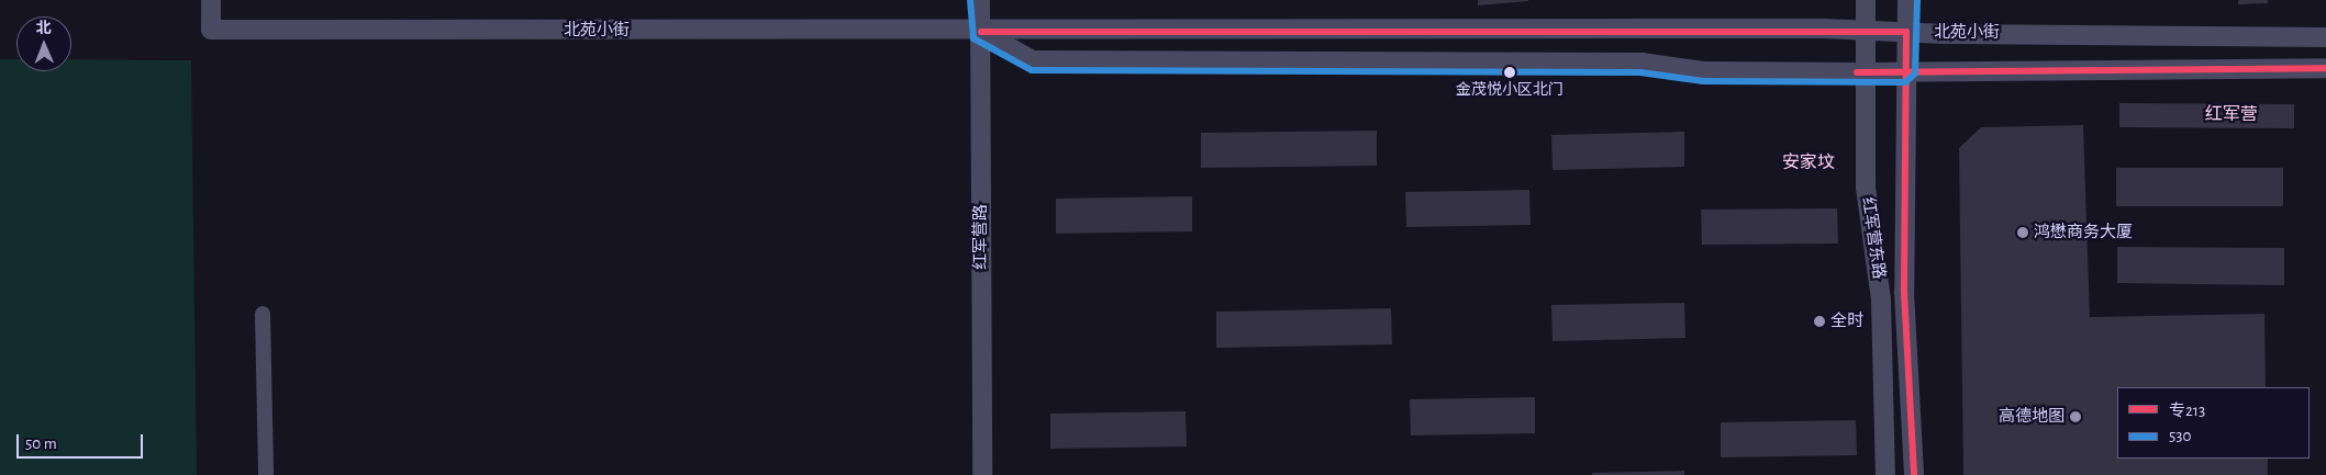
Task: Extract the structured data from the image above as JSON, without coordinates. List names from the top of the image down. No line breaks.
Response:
{"streets":{"street":["北苑小街","红军营路","红军营东路"]},"crossings":[["北苑小街","红军营路"],["北苑小街","红军营东路"]],"districts":["红军营","安家坟"],"places":["金茂悦小区北门","鸿懋商务大厦","全时","高德地图"],"lines":["transit line 530","transit line 专213"],"legend":["专213","530"],"scale_bar":"50 m","north":"top"}
